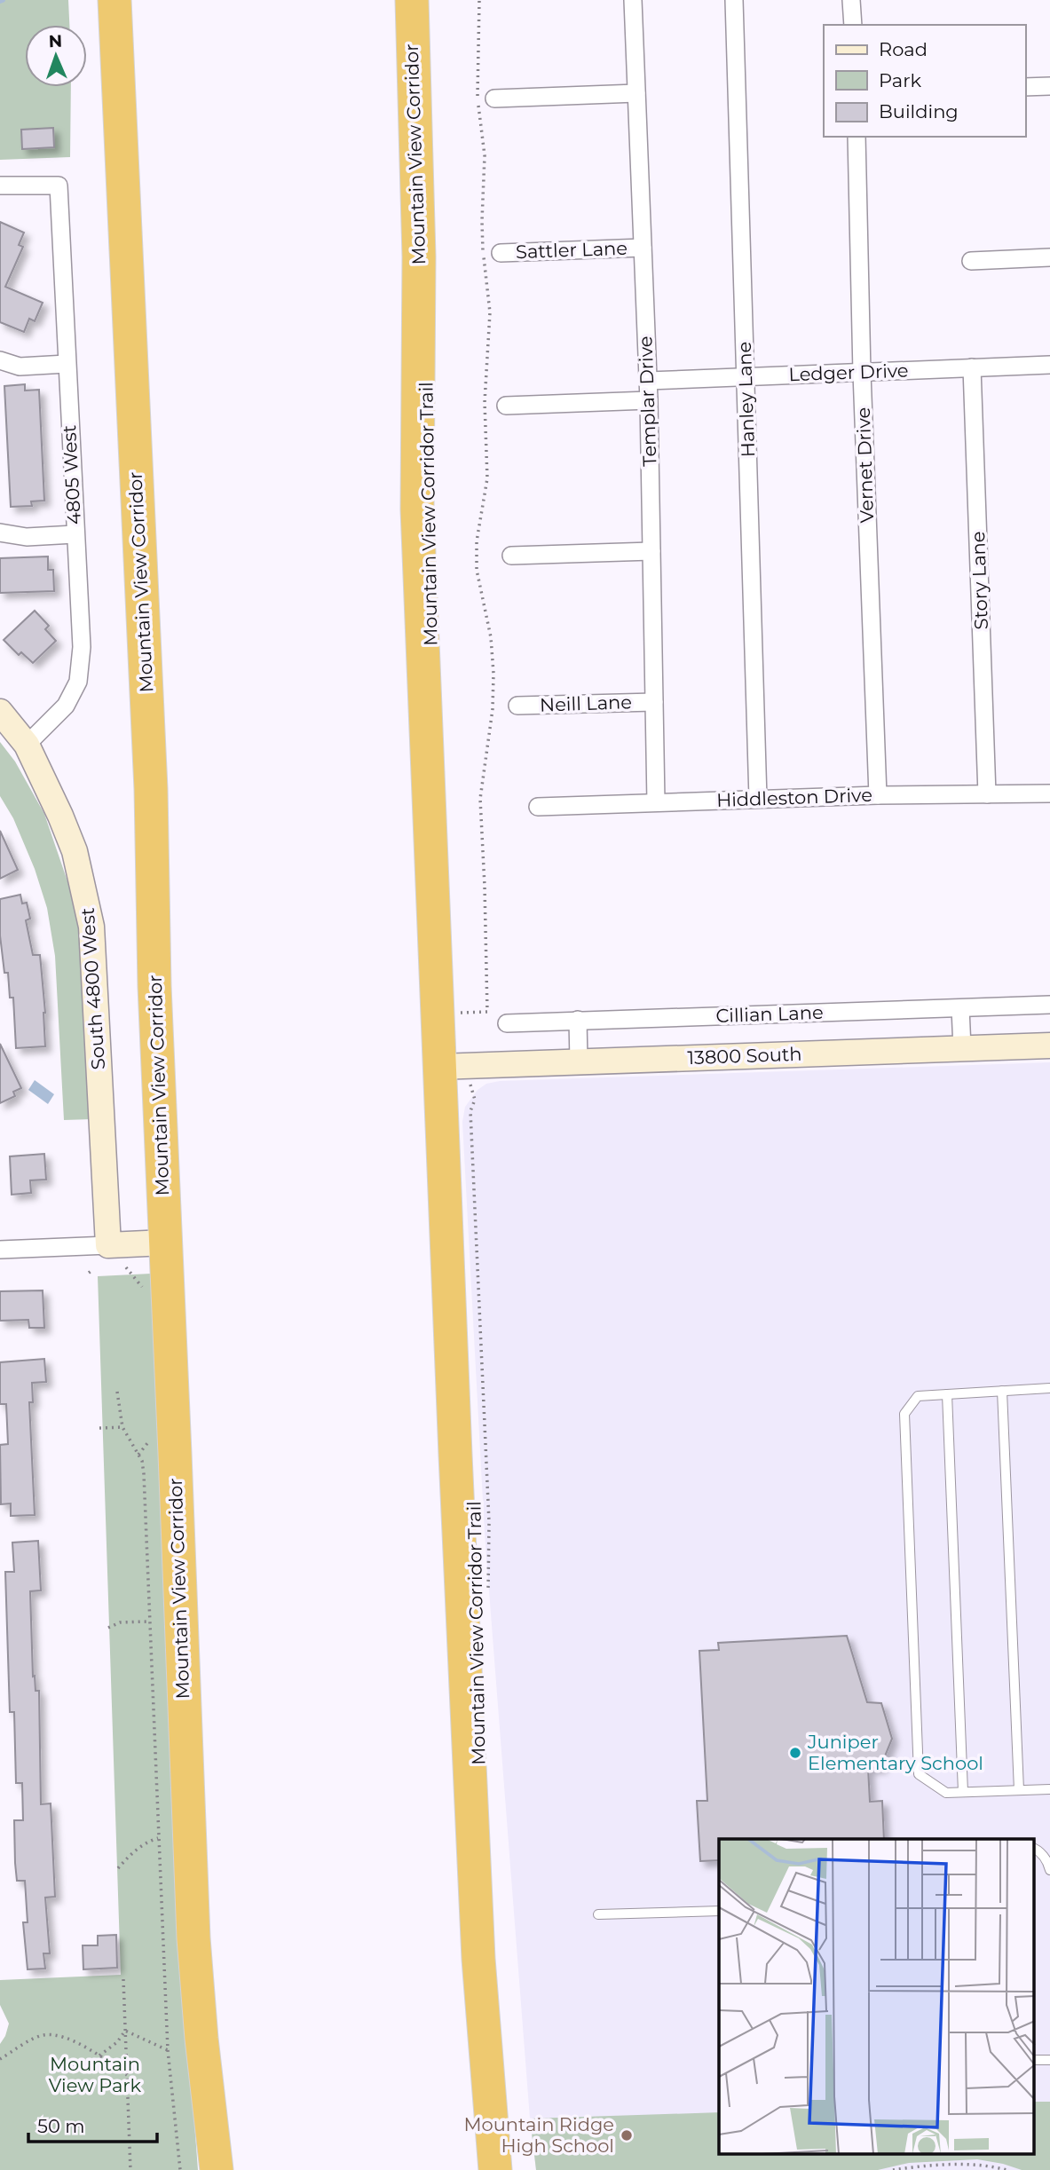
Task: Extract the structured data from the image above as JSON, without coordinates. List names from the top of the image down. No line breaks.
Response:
{"streets":{"highway":["Mountain View Corridor"],"street":["Sattler Lane","Ledger Drive","Hanley Lane","Templar Drive","Vernet Drive","4805 West","Story Lane","Neill Lane","Hiddleston Drive","South 4800 West","Cillian Lane","13800 South"],"path":["Mountain View Corridor Trail"]},"crossings":[["Mountain View Corridor","13800 South"],["Sattler Lane","Templar Drive"],["Ledger Drive","Hanley Lane"],["Ledger Drive","Templar Drive"],["Ledger Drive","Vernet Drive"],["Ledger Drive","Story Lane"],["Hanley Lane","Hiddleston Drive"],["Templar Drive","Neill Lane"],["Templar Drive","Hiddleston Drive"],["Vernet Drive","Hiddleston Drive"],["4805 West","South 4800 West"],["Story Lane","Hiddleston Drive"]],"parks":["Mountain View Park"],"places":["Juniper Elementary School","Mountain Ridge High School"],"legend":["Road","Park","Building"],"scale_bar":"50 m","north":"top"}
